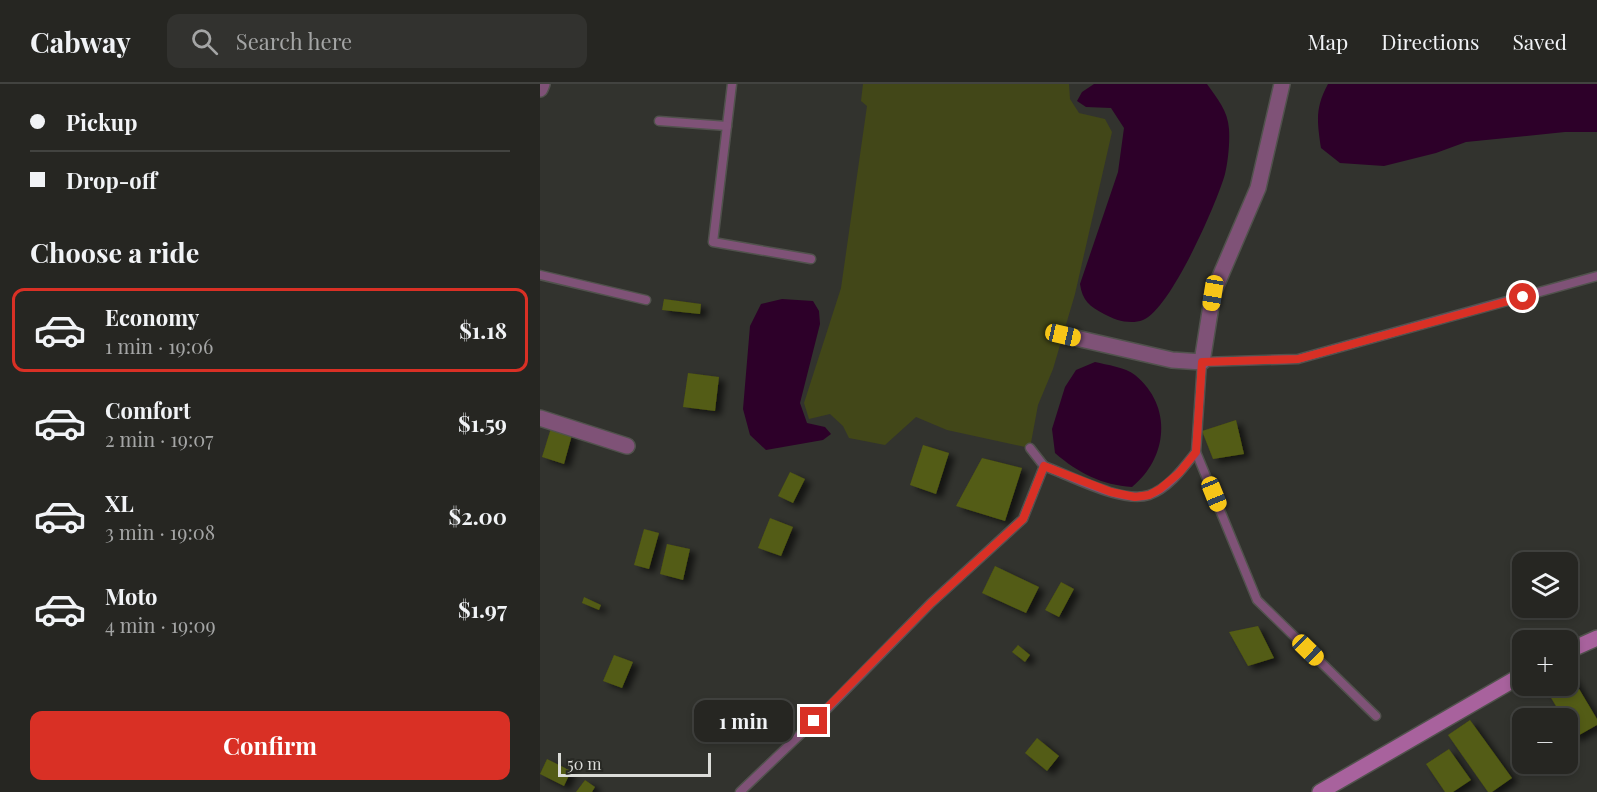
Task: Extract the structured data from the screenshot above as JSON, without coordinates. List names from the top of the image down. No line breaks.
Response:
{"scale_bar":"50 m","page":{"header":"Cabway","search":"Search here","nav":["Map","Directions","Saved"],"banner":["Pickup","Drop-off"],"heading":"Choose a ride","list":[{"name":"Economy","note":"1 min · 19:06","value":"$1.18"},{"name":"Comfort","note":"2 min · 19:07","value":"$1.59"},{"name":"XL","note":"3 min · 19:08","value":"$2.00"},{"name":"Moto","note":"4 min · 19:09","value":"$1.97"}],"map_buttons":["+","−"],"buttons":"Confirm","bubble":"1 min","scale":"50 m"}}
